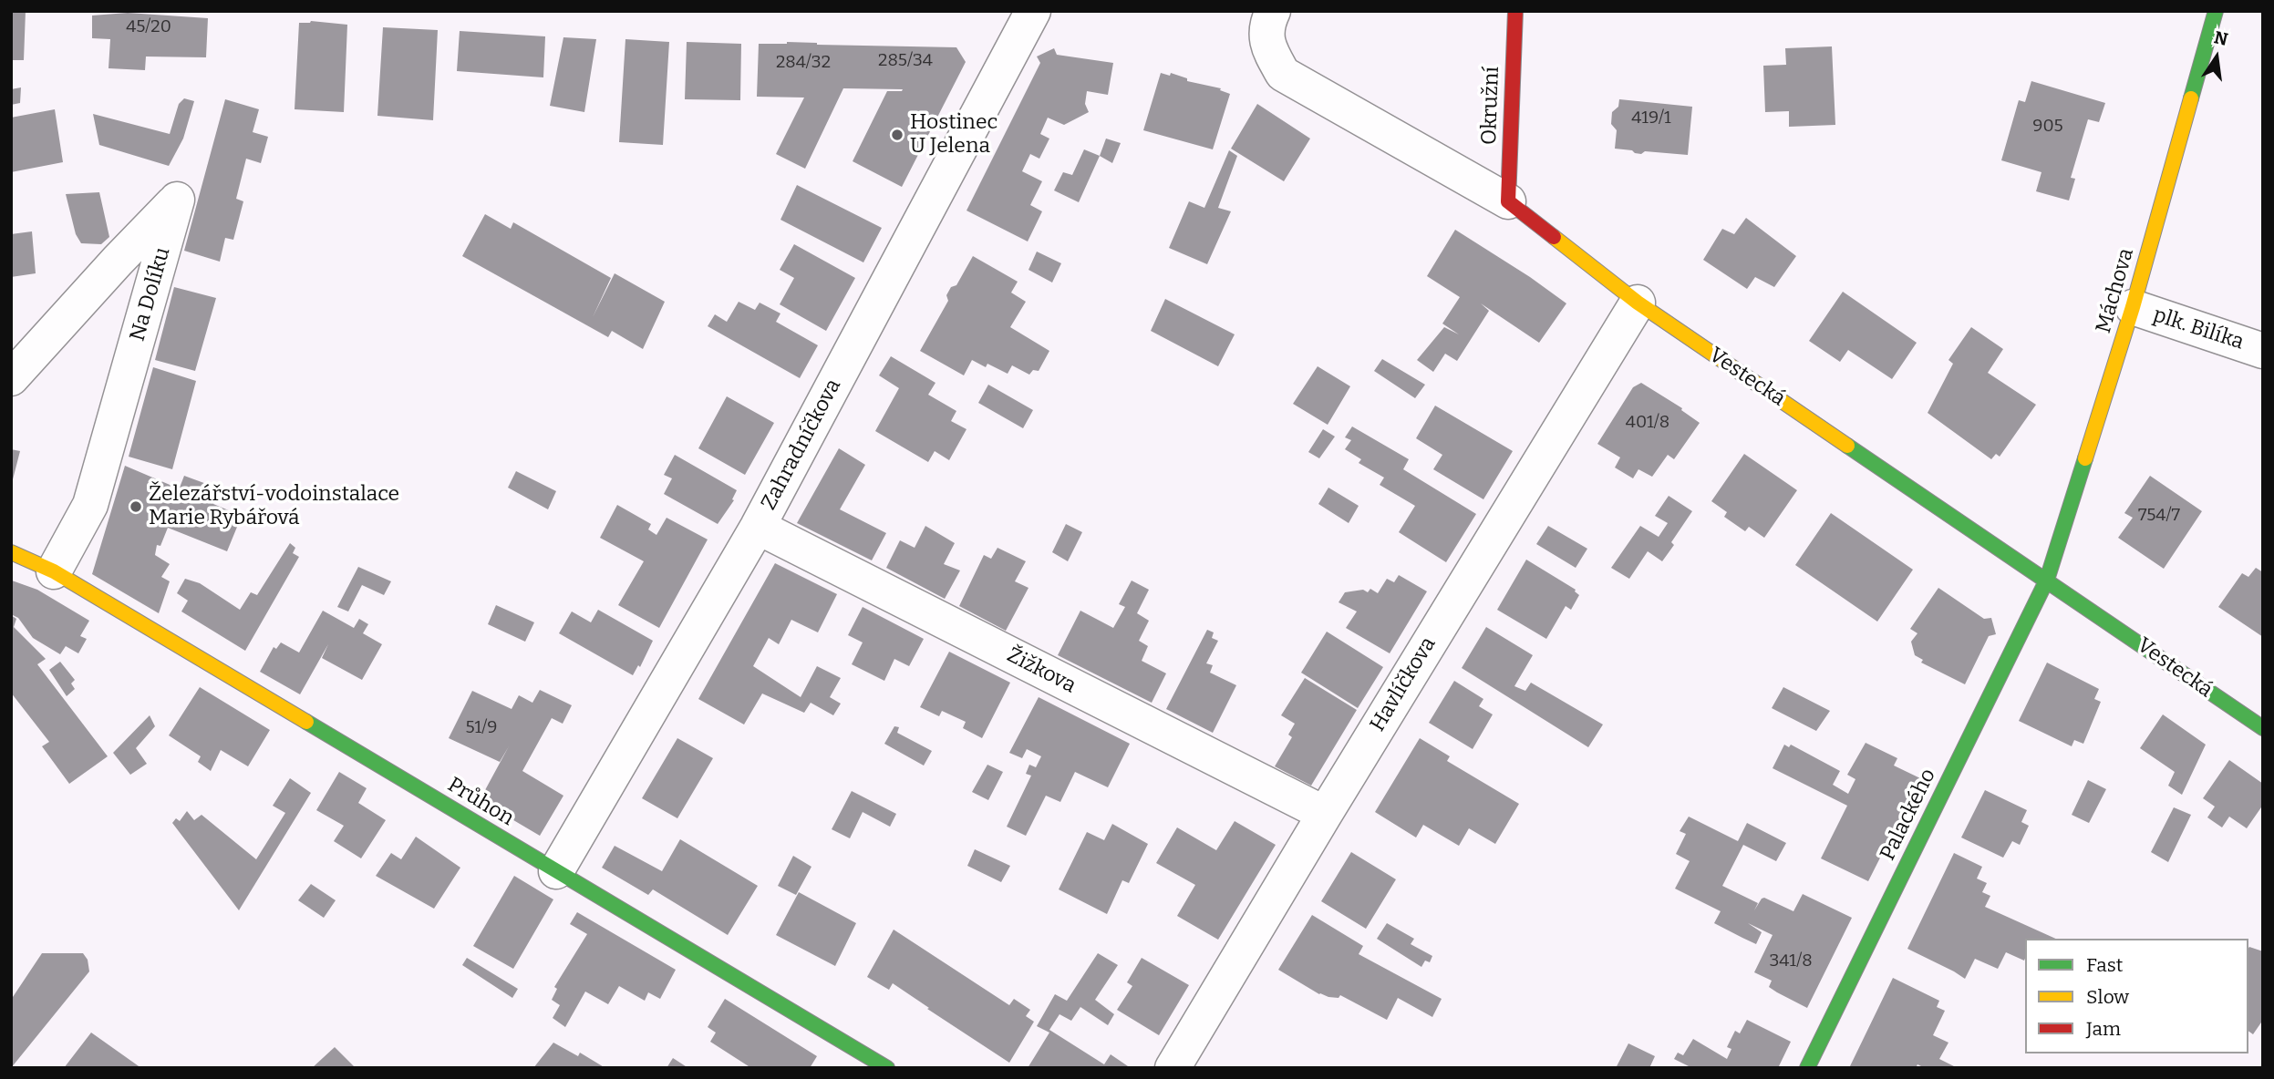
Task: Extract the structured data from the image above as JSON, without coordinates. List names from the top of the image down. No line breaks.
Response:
{"streets":{"street":["Okružní","Máchova","Na Dolíku","plk. Bilíka","Vestecká","Zahradníčkova","Žižkova","Havlíčkova","Průhon","Palackého"]},"crossings":[["Okružní","Vestecká"],["Máchova","plk. Bilíka"],["Máchova","Vestecká"],["Máchova","Palackého"],["Na Dolíku","Průhon"],["Vestecká","Havlíčkova"],["Vestecká","Palackého"],["Zahradníčkova","Žižkova"],["Zahradníčkova","Průhon"],["Žižkova","Havlíčkova"]],"places":["Hostinec U Jelena","Železářství-vodoinstalace Marie Rybářová"],"house_numbers":["45/20","285/34","284/32","419/1","905","401/8","754/7","51/9","341/8"],"legend":["Fast","Slow","Jam"],"north":"top"}
